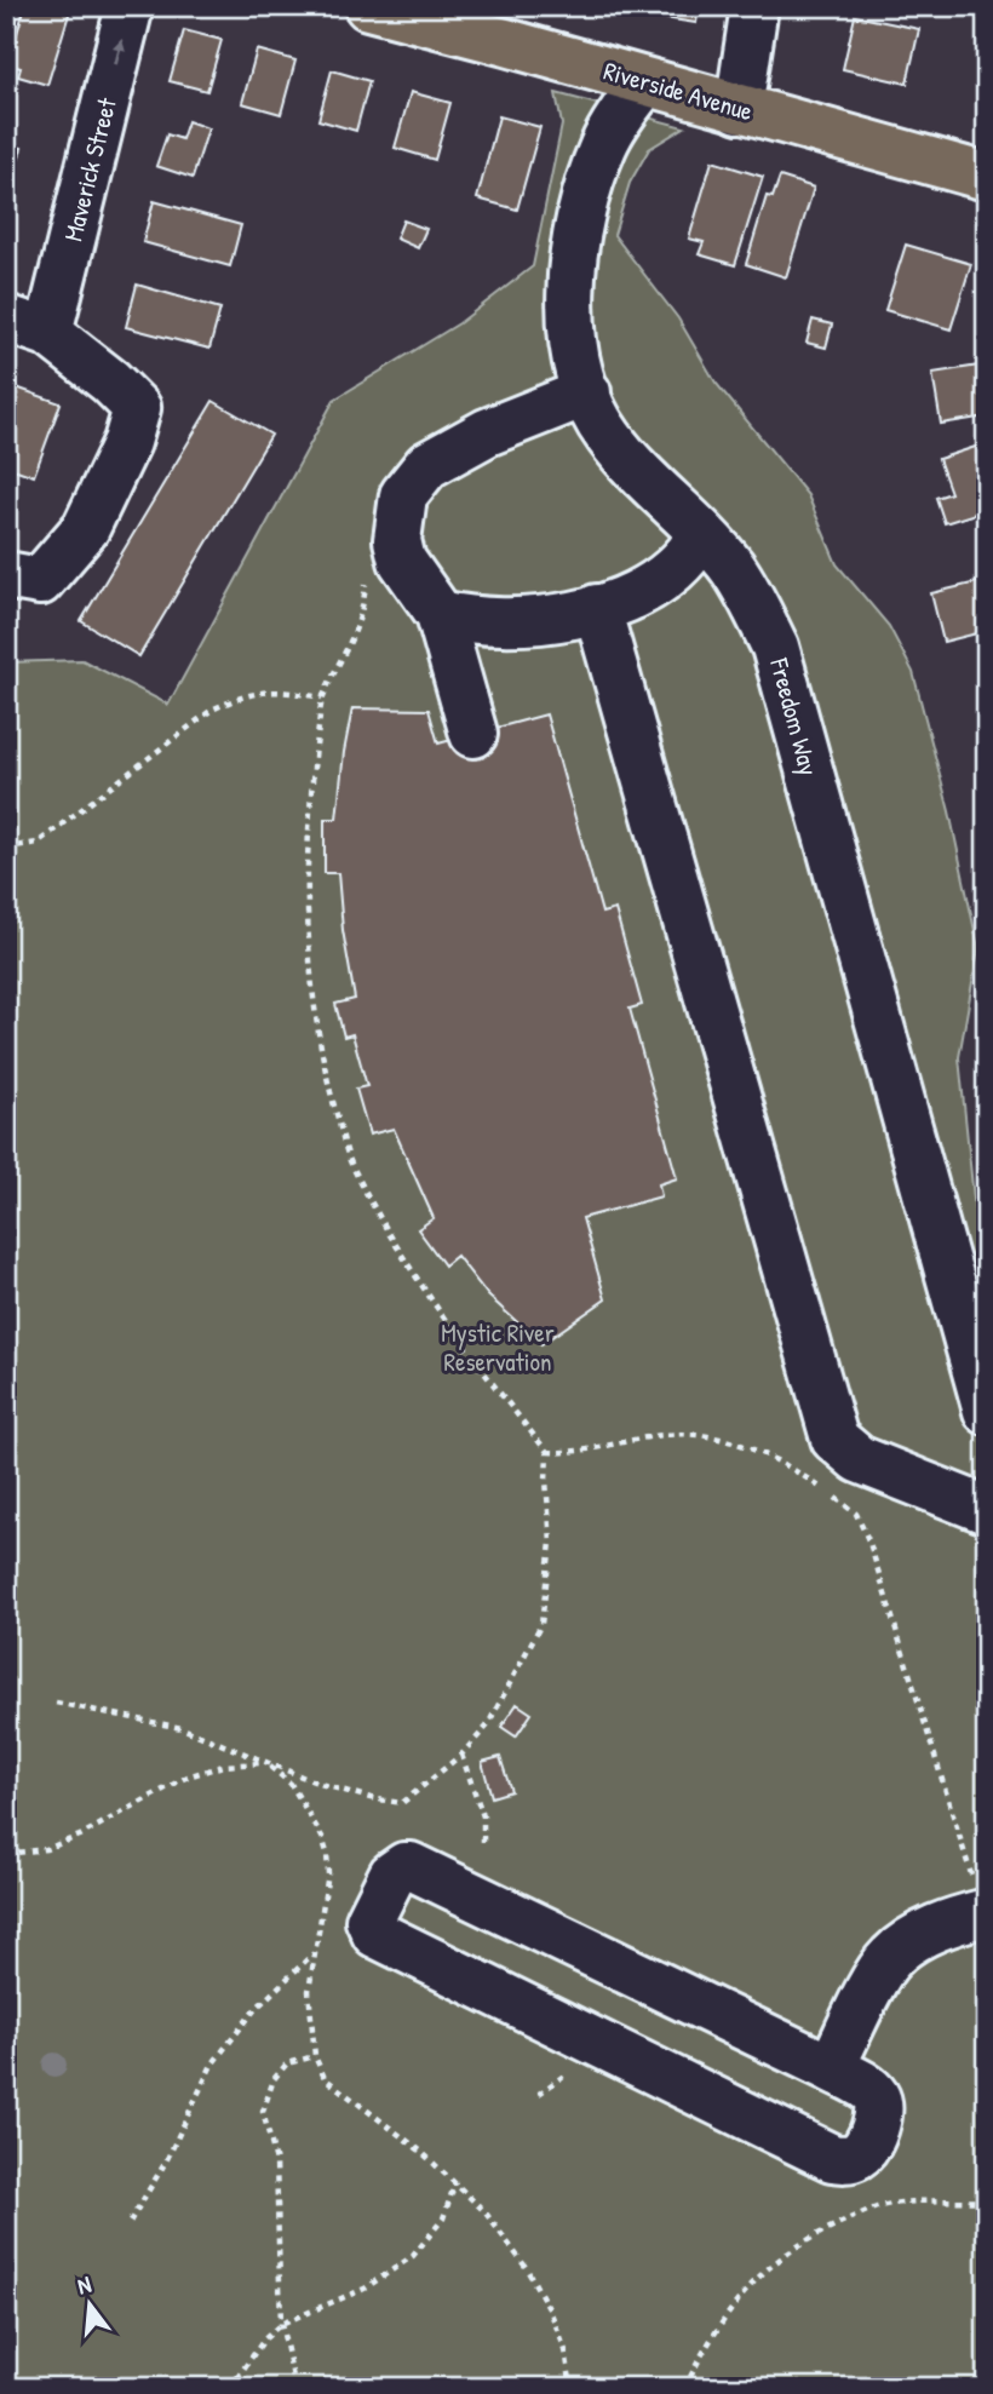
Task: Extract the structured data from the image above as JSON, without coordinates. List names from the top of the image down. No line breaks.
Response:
{"streets":{"main road":["Riverside Avenue"],"street":["Maverick Street","Freedom Way"]},"crossings":[["Riverside Avenue","Freedom Way"]],"one_way":["Maverick Street"],"parks":["Mystic River Reservation"],"north":"top"}
